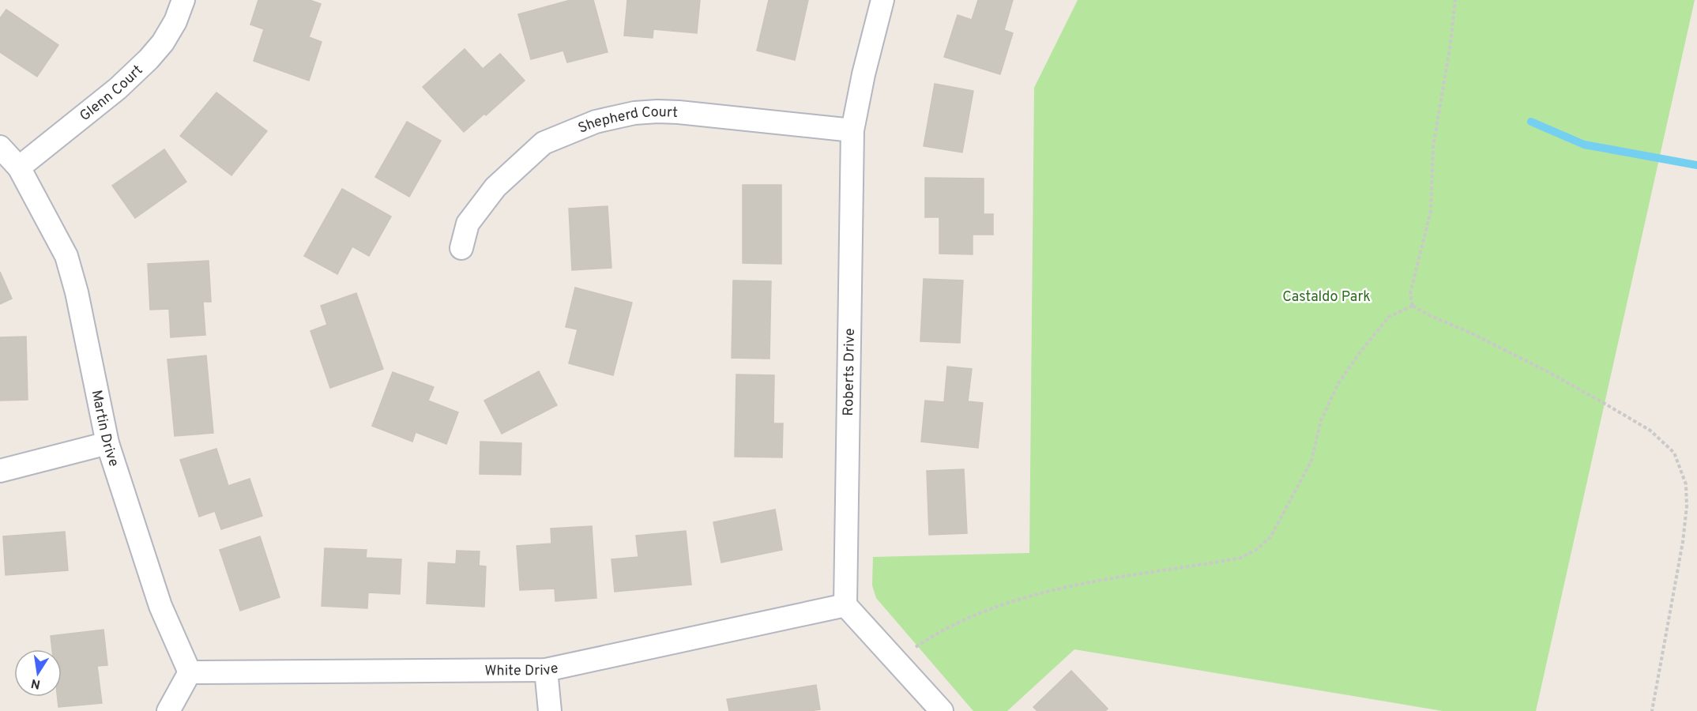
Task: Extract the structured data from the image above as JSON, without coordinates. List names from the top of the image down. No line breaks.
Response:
{"streets":{"street":["Glenn Court","Shepherd Court","Roberts Drive","Martin Drive","White Drive"]},"crossings":[["Glenn Court","Martin Drive"],["Shepherd Court","Roberts Drive"],["Roberts Drive","White Drive"],["Martin Drive","White Drive"]],"parks":["Castaldo Park"],"north":"bottom"}
